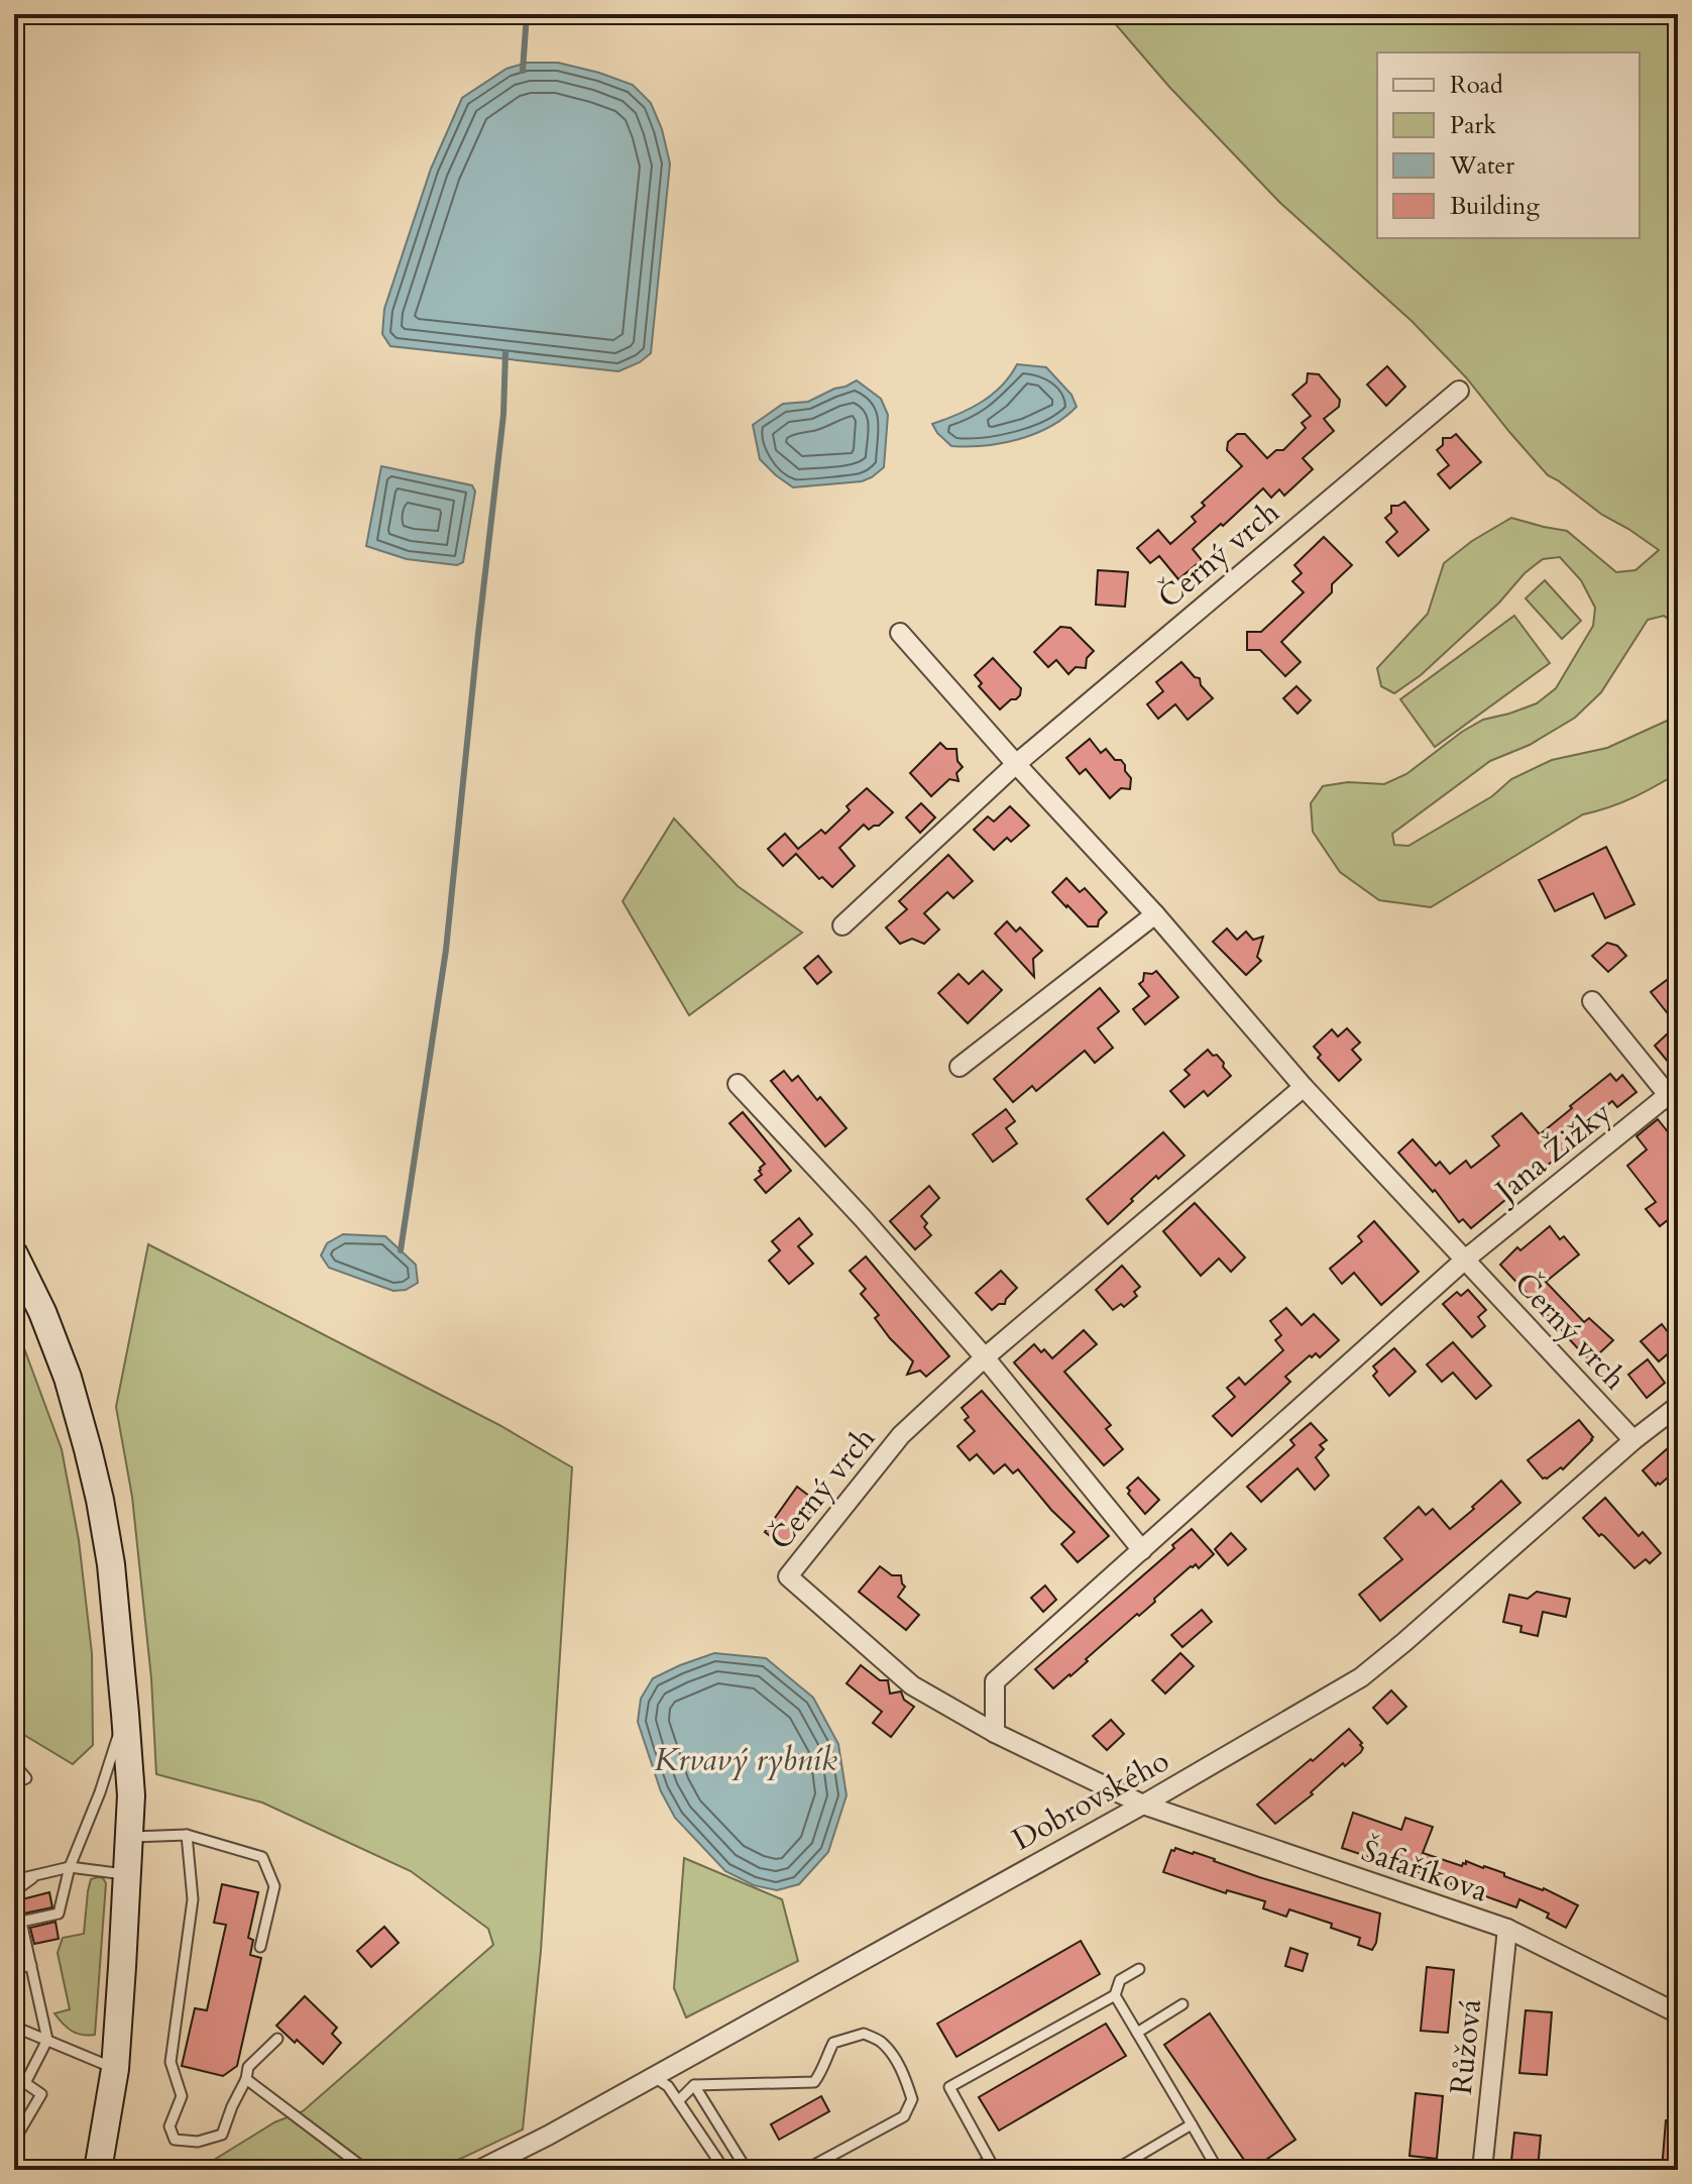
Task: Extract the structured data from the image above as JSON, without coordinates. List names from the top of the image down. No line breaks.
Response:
{"streets":{"street":["Černý vrch","Jana Žižky","Dobrovského","Šafaříkova","Růžová"]},"crossings":[["Černý vrch","Jana Žižky"],["Černý vrch","Dobrovského"],["Černý vrch","Šafaříkova"],["Dobrovského","Šafaříkova"],["Šafaříkova","Růžová"]],"water":["Krvavý rybník"],"legend":["Road","Park","Water","Building"]}
